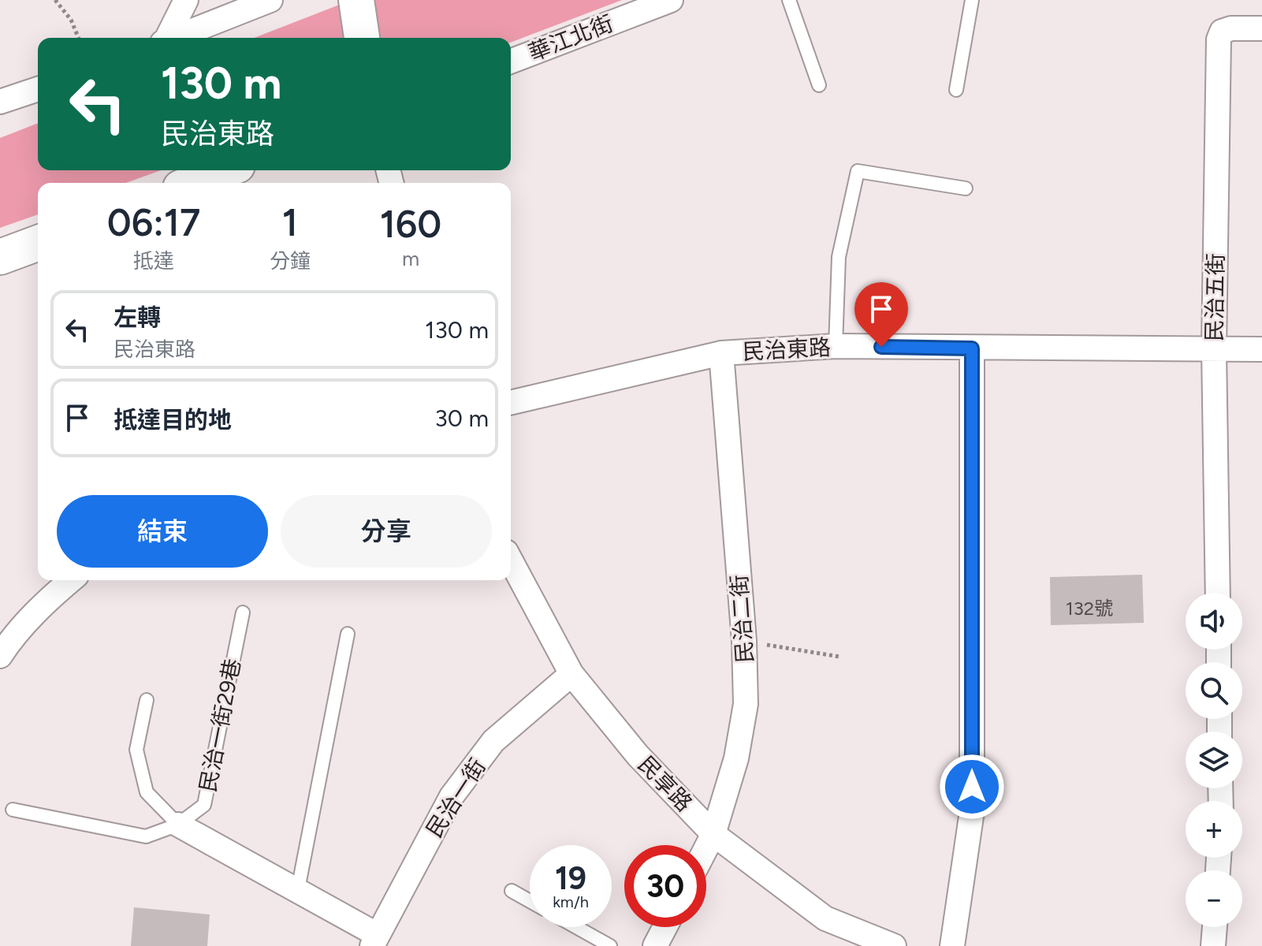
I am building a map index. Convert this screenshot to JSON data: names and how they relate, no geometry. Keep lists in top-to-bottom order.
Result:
{
  "streets": {
    "street": [
      "華江北街",
      "民治五街",
      "民治東路",
      "民治二街",
      "民享路",
      "民治一街"
    ],
    "lane": ["民治一街29巷"]
  },
  "crossings": [
    ["民治五街", "民治東路"],
    ["民治東路", "民治二街"],
    ["民治二街", "民享路"],
    ["民享路", "民治一街"]
  ],
  "house_numbers": ["132號"],
  "page": {
    "turn": ["130 m", "民治東路"],
    "eta": [
      "06:17",
      "抵達",
      "1",
      "分鐘",
      "160",
      "m"
    ],
    "list": [
      {
        "name": "左轉",
        "note": "民治東路",
        "value": "130 m"
      },
      {
        "name": "抵達目的地",
        "value": "30 m"
      }
    ],
    "buttons": ["結束", "分享"],
    "map_buttons": ["+", "−"],
    "speed": "19 km/h",
    "limit": "30"
  }
}
